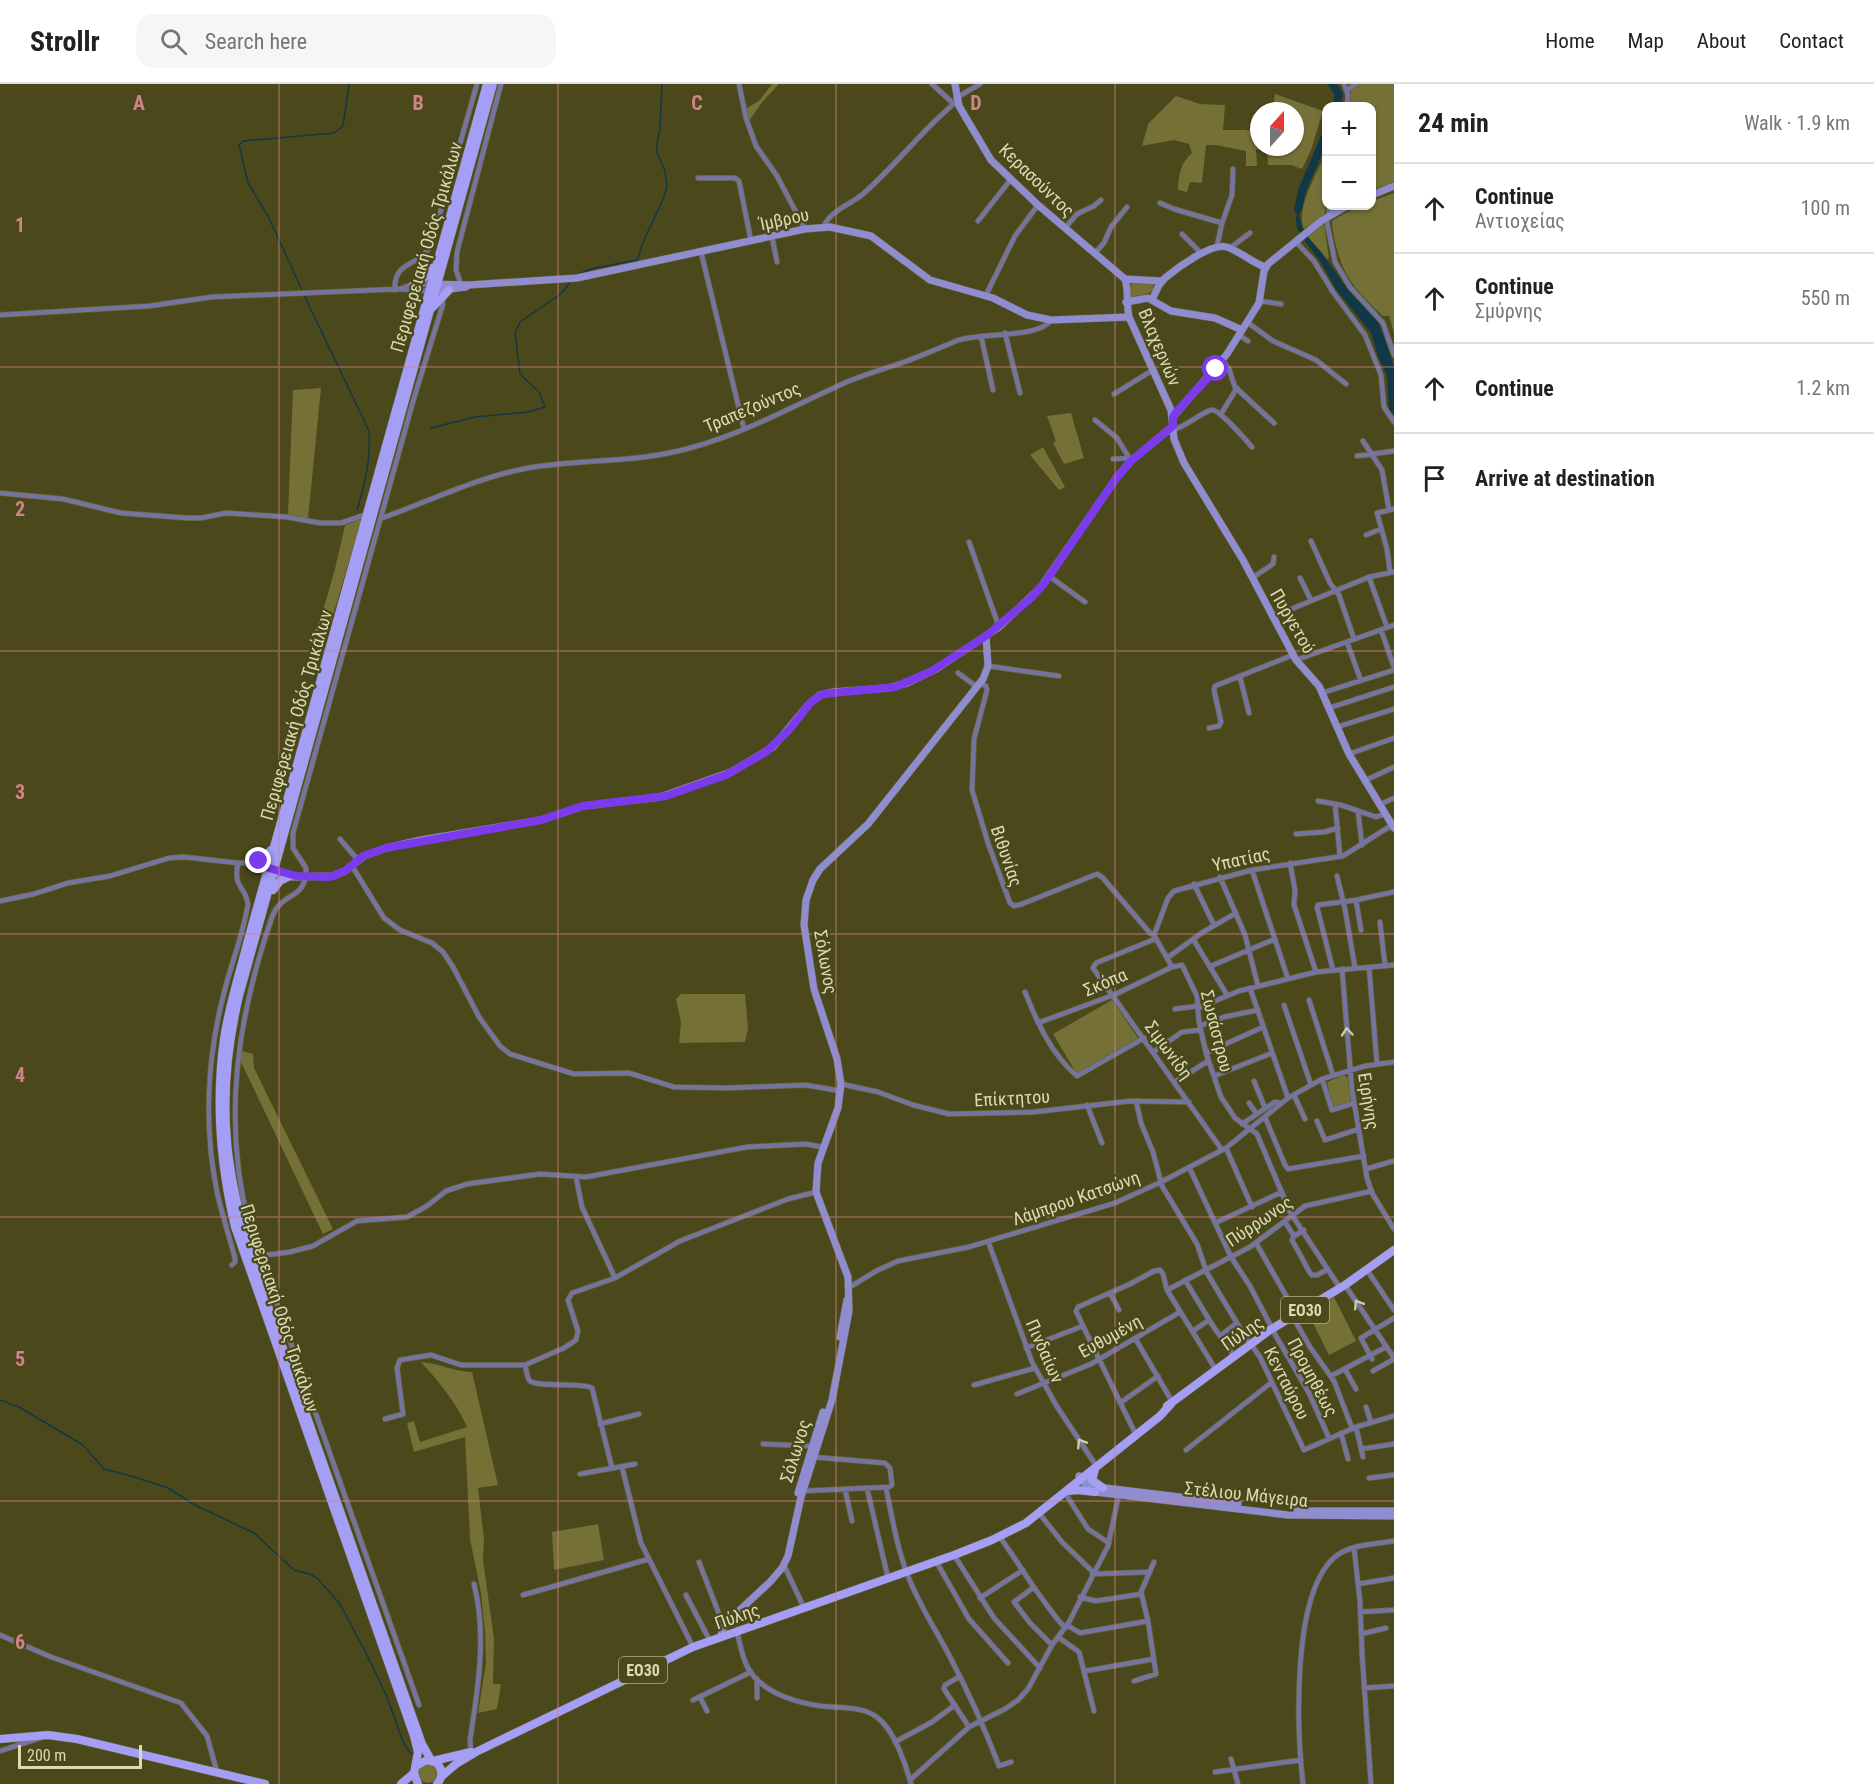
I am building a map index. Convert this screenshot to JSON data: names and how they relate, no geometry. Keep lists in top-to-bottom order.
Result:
{
  "streets": {
    "main road": ["Περιφερειακή Οδός Τρικάλων", "ΕΟ30", "Πύλης"],
    "street": [
      "Κερασούντος",
      "Ίμβρου",
      "Βλαχερνών",
      "Τραπεζούντος",
      "Πυργετού",
      "Βιθυνίας",
      "Υπατίας",
      "Σόλωνος",
      "Σκόπα",
      "Σωσάστρου",
      "Σιμωνίδη",
      "Επίκτητου",
      "Ειρήνης",
      "Λάμπρου Κατσώνη",
      "Πύρρωνος",
      "Ευθυμένη",
      "Πινδαίων",
      "Προμηθέως",
      "Κενταύρου",
      "Στέλιου Μάγειρα"
    ]
  },
  "crossings": [
    ["Κερασούντος", "Βλαχερνών"],
    ["Ίμβρου", "Τραπεζούντος"],
    ["Περιφερειακή Οδός Τρικάλων", "ΕΟ30"],
    ["Βλαχερνών", "Τραπεζούντος"],
    ["Βλαχερνών", "Πυργετού"],
    ["Πυργετού", "Υπατίας"],
    ["Βιθυνίας", "Υπατίας"],
    ["Βιθυνίας", "Σόλωνος"],
    ["Βιθυνίας", "Σιμωνίδη"],
    ["Υπατίας", "Σιμωνίδη"],
    ["Σόλωνος", "Επίκτητου"],
    ["Σόλωνος", "Λάμπρου Κατσώνη"],
    ["Σόλωνος", "Πύλης"],
    ["Σκόπα", "Σωσάστρου"],
    ["Σκόπα", "Σιμωνίδη"],
    ["Σιμωνίδη", "Επίκτητου"],
    ["Σιμωνίδη", "Λάμπρου Κατσώνη"],
    ["Επίκτητου", "Κενταύρου"],
    ["Ειρήνης", "Λάμπρου Κατσώνη"],
    ["Ειρήνης", "Πύρρωνος"],
    ["Λάμπρου Κατσώνη", "Πινδαίων"],
    ["Λάμπρου Κατσώνη", "Προμηθέως"],
    ["Λάμπρου Κατσώνη", "Κενταύρου"],
    ["Πύρρωνος", "Προμηθέως"],
    ["Πύρρωνος", "Κενταύρου"],
    ["ΕΟ30", "Πύλης"],
    ["Πύλης", "Πινδαίων"],
    ["Πύλης", "Προμηθέως"],
    ["Πύλης", "Κενταύρου"],
    ["Ευθυμένη", "Πινδαίων"],
    ["Προμηθέως", "Κενταύρου"]
  ],
  "one_way": ["Πινδαίων"],
  "scale_bar": "200 m",
  "north": "top",
  "page": {
    "header": "Strollr",
    "search": "Search here",
    "nav": [
      "Home",
      "Map",
      "About",
      "Contact"
    ],
    "heading": ["24 min", "Walk · 1.9 km"],
    "map_buttons": ["+", "−"],
    "list": [
      ["Continue", "Αντιοχείας", "100 m"],
      ["Continue", "Σμύρνης", "550 m"],
      ["Continue", "1.2 km"],
      "Arrive at destination"
    ],
    "scale": "200 m"
  },
  "grid": {
    "columns": [
      "A",
      "B",
      "C",
      "D"
    ],
    "rows": [
      "1",
      "2",
      "3",
      "4",
      "5",
      "6"
    ]
  }
}
